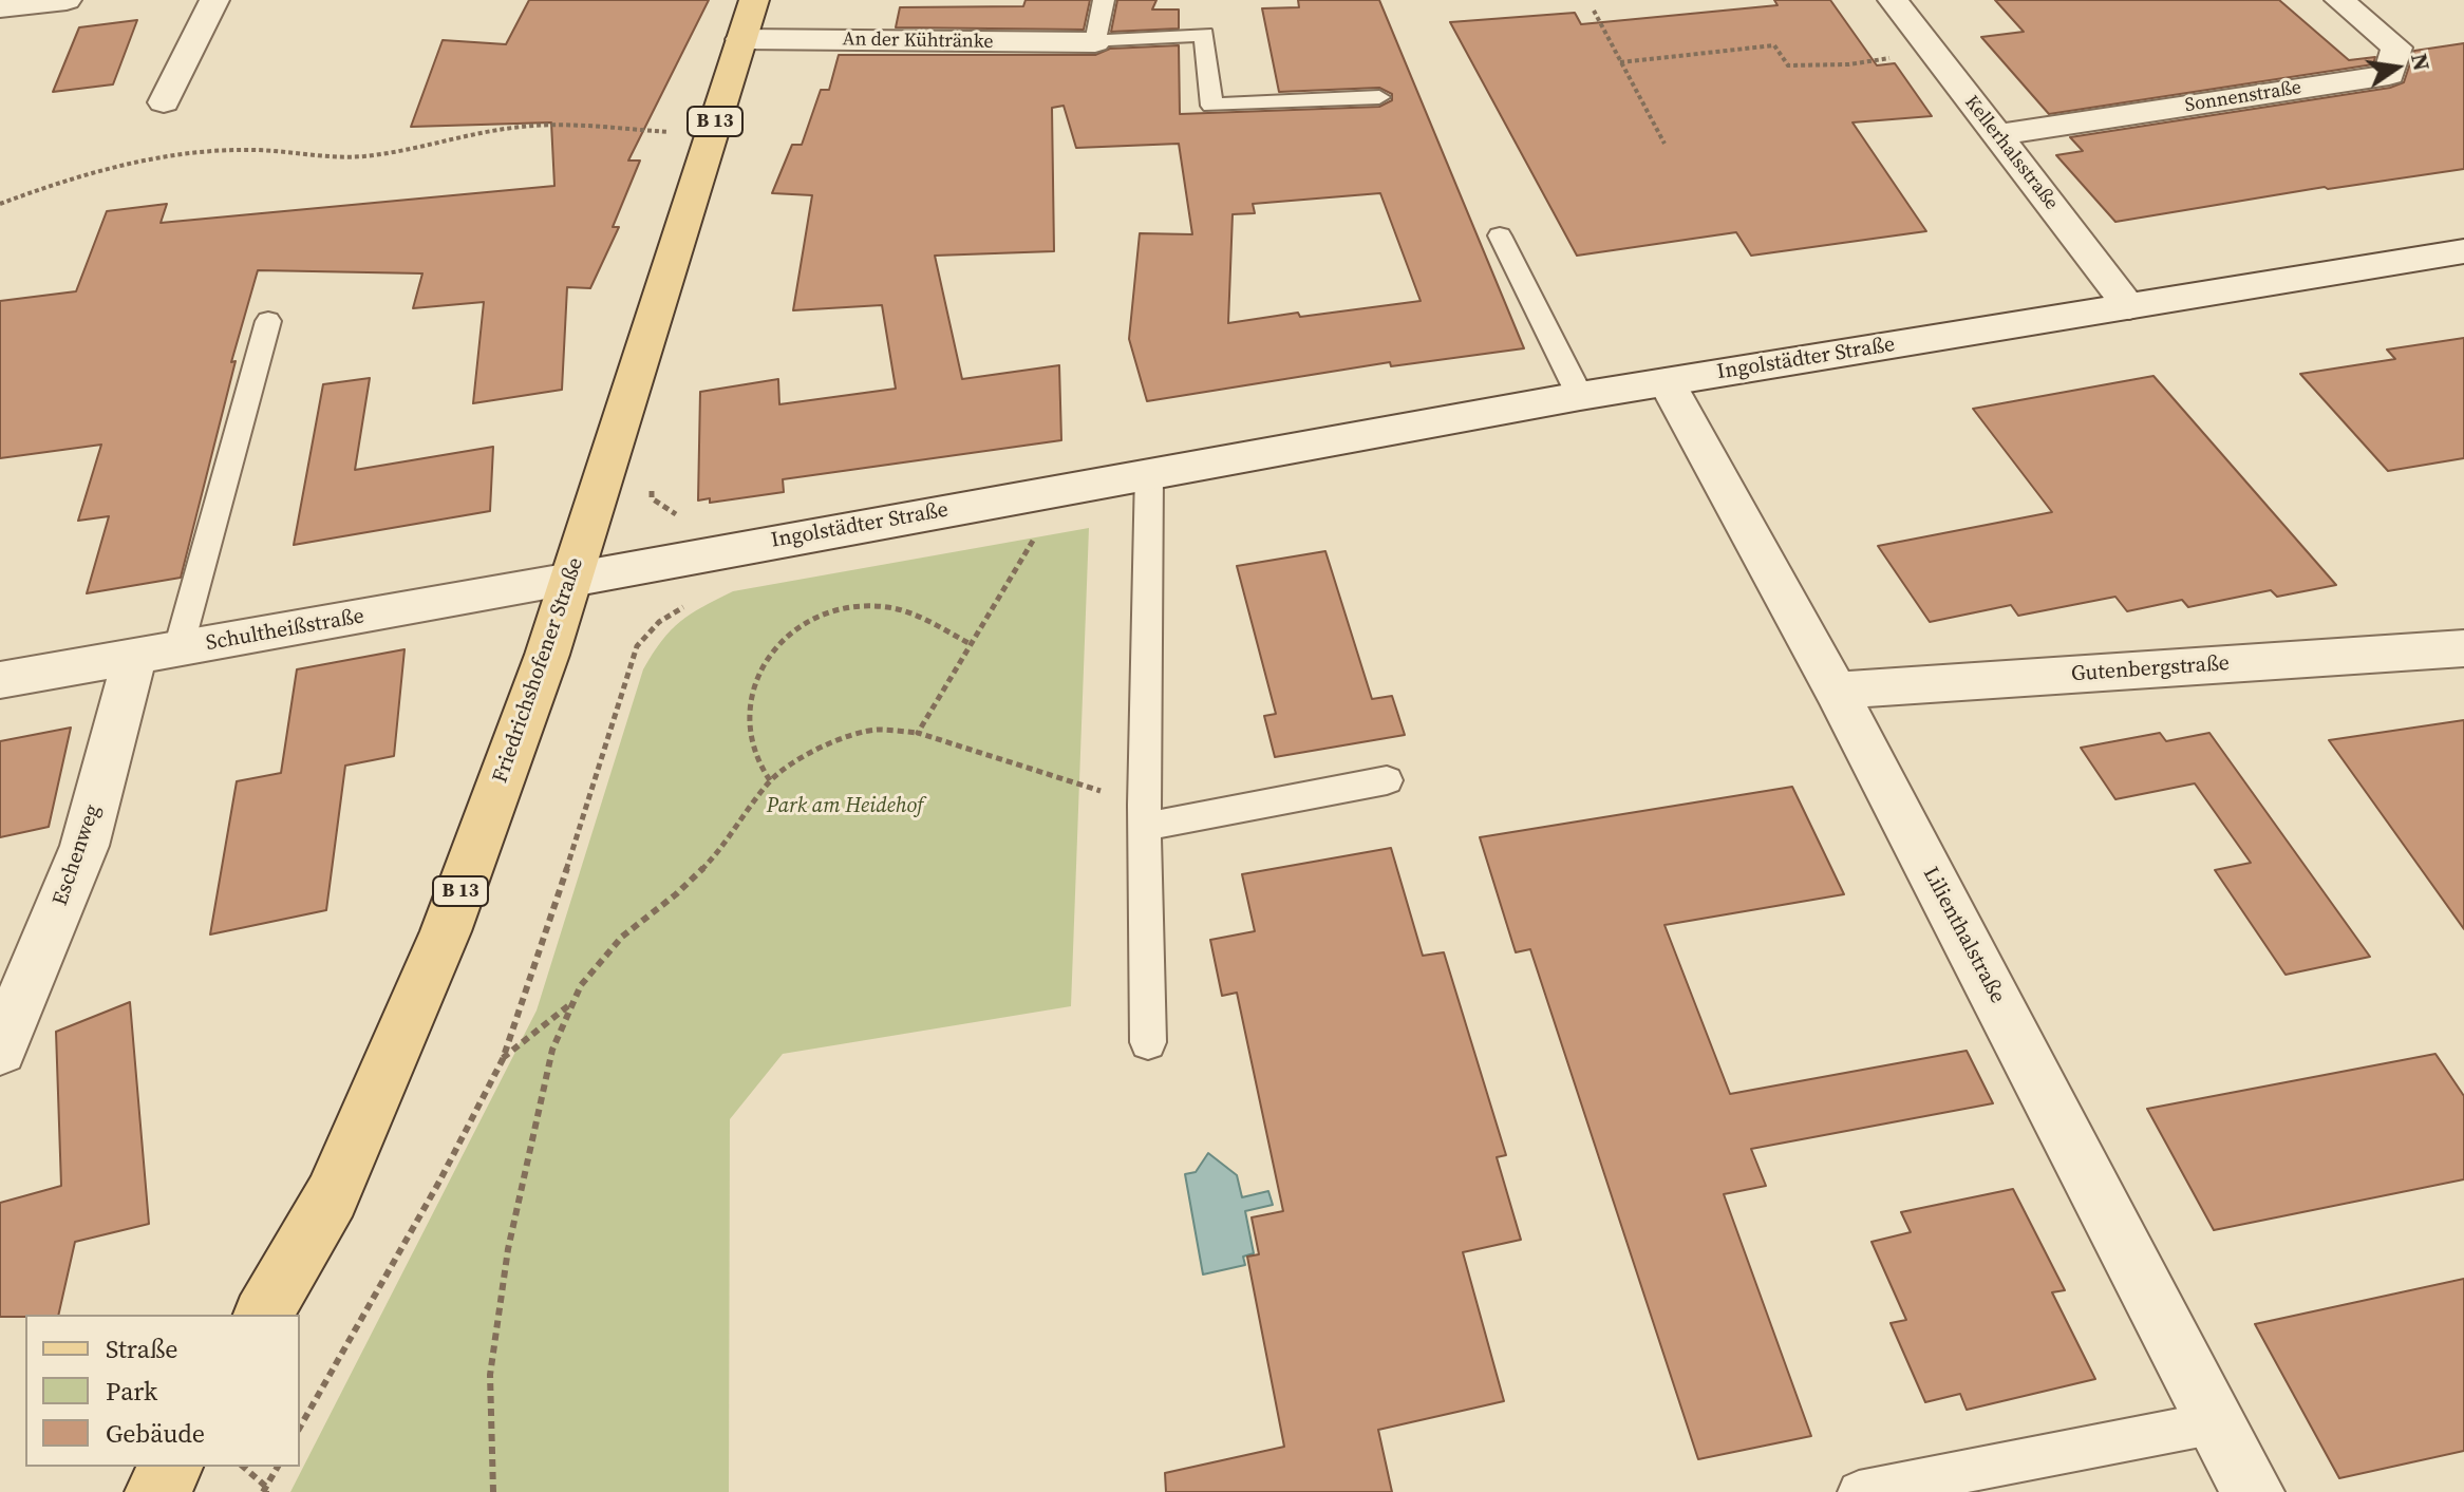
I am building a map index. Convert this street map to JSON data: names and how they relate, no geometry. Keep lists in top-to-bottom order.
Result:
{
  "streets": {
    "main road": ["B 13", "Friedrichshofener Straße"],
    "street": [
      "An der Kühtränke",
      "Sonnenstraße",
      "Kellerhalsstraße",
      "Ingolstädter Straße",
      "Schultheißstraße",
      "Gutenbergstraße",
      "Eschenweg",
      "Lilienthalstraße"
    ]
  },
  "crossings": [
    ["An der Kühtränke", "Friedrichshofener Straße"],
    ["Sonnenstraße", "Kellerhalsstraße"],
    ["Kellerhalsstraße", "Ingolstädter Straße"],
    ["Ingolstädter Straße", "Schultheißstraße"],
    ["Ingolstädter Straße", "Friedrichshofener Straße"],
    ["Ingolstädter Straße", "Lilienthalstraße"],
    ["Schultheißstraße", "Friedrichshofener Straße"],
    ["Schultheißstraße", "Eschenweg"],
    ["Gutenbergstraße", "Lilienthalstraße"]
  ],
  "parks": ["Park am Heidehof"],
  "legend": ["Straße", "Park", "Gebäude"],
  "north": "right"
}
